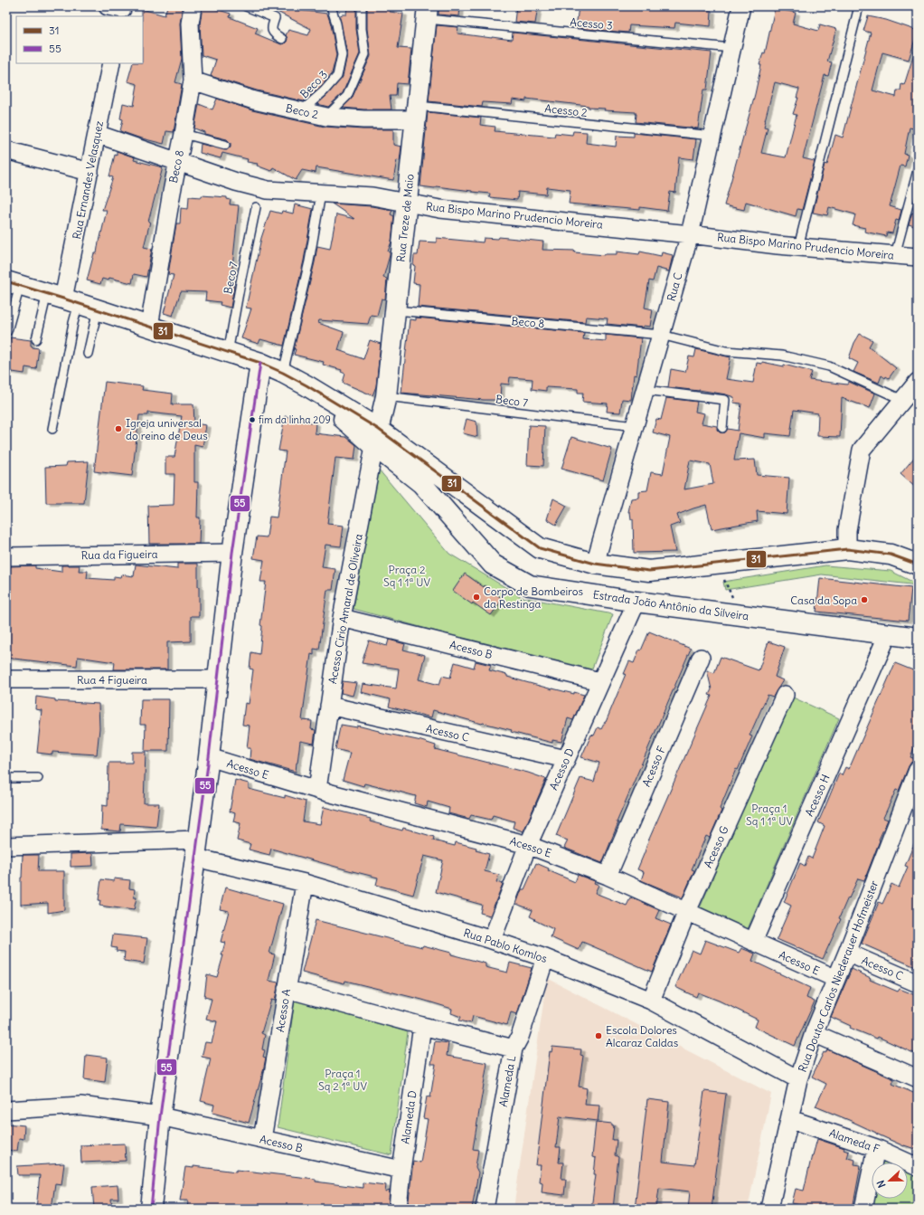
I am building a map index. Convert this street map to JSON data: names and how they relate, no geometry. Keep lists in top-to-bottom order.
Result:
{
  "streets": {
    "main road": ["Rua Treze de Maio", "Estrada João Antônio da Silveira"],
    "street": [
      "Beco 2",
      "Beco 8",
      "Rua Ernandes Velasquez",
      "Rua Bispo Marino Prudencio Moreira",
      "Rua C",
      "Rua da Figueira",
      "Acesso Cirio Amaral de Oliveira",
      "Acesso B",
      "Rua 4 Figueira",
      "Acesso C",
      "Acesso F",
      "Acesso E",
      "Acesso D",
      "Acesso H",
      "Acesso G",
      "Rua Pablo Komlos",
      "Rua Doutor Carlos Niederauer Hofmeister",
      "Acesso A",
      "Alameda L",
      "Alameda D",
      "Alameda F"
    ],
    "lane": [
      "Acesso 3",
      "Beco 3",
      "Acesso 2",
      "Beco 7"
    ]
  },
  "crossings": [
    ["Acesso 3", "Rua Treze de Maio"],
    ["Acesso 3", "Rua C"],
    ["Beco 3", "Beco 2"],
    ["Acesso 2", "Beco 2"],
    ["Acesso 2", "Rua Treze de Maio"],
    ["Acesso 2", "Rua C"],
    ["Beco 2", "Beco 8"],
    ["Beco 2", "Rua Treze de Maio"],
    ["Beco 8", "Rua Bispo Marino Prudencio Moreira"],
    ["Beco 8", "Rua Treze de Maio"],
    ["Beco 8", "Rua C"],
    ["Beco 8", "Estrada João Antônio da Silveira"],
    ["Rua Ernandes Velasquez", "Rua Bispo Marino Prudencio Moreira"],
    ["Rua Ernandes Velasquez", "Estrada João Antônio da Silveira"],
    ["Rua Bispo Marino Prudencio Moreira", "Rua Treze de Maio"],
    ["Rua Bispo Marino Prudencio Moreira", "Rua C"],
    ["Rua Treze de Maio", "Beco 7"],
    ["Rua Treze de Maio", "Estrada João Antônio da Silveira"],
    ["Rua Treze de Maio", "Acesso Cirio Amaral de Oliveira"],
    ["Beco 7", "Rua C"],
    ["Beco 7", "Estrada João Antônio da Silveira"],
    ["Rua C", "Estrada João Antônio da Silveira"],
    ["Estrada João Antônio da Silveira", "Acesso Cirio Amaral de Oliveira"],
    ["Estrada João Antônio da Silveira", "Acesso D"],
    ["Estrada João Antônio da Silveira", "Acesso H"],
    ["Acesso Cirio Amaral de Oliveira", "Acesso B"],
    ["Acesso Cirio Amaral de Oliveira", "Acesso C"],
    ["Acesso Cirio Amaral de Oliveira", "Acesso E"],
    ["Acesso B", "Acesso D"],
    ["Acesso B", "Acesso A"],
    ["Acesso B", "Alameda D"],
    ["Acesso C", "Acesso D"],
    ["Acesso C", "Rua Doutor Carlos Niederauer Hofmeister"],
    ["Acesso F", "Acesso E"],
    ["Acesso E", "Acesso D"],
    ["Acesso E", "Acesso H"],
    ["Acesso E", "Acesso G"],
    ["Acesso E", "Rua Doutor Carlos Niederauer Hofmeister"],
    ["Acesso D", "Rua Pablo Komlos"],
    ["Acesso G", "Rua Pablo Komlos"],
    ["Rua Pablo Komlos", "Rua Doutor Carlos Niederauer Hofmeister"],
    ["Rua Pablo Komlos", "Acesso A"],
    ["Rua Pablo Komlos", "Alameda L"],
    ["Rua Doutor Carlos Niederauer Hofmeister", "Alameda F"]
  ],
  "parks": ["Praça 2 Sq 1 1ª UV", "Praça 1 Sq 1 1ª UV", "Praça 1 Sq 2 1ª UV"],
  "places": [
    "fim da linha 209",
    "Igreja universal do reino de Deus",
    "Corpo de Bombeiros da Restinga",
    "Casa da Sopa",
    "Escola Dolores Alcaraz Caldas"
  ],
  "lines": ["transit line 31", "transit line 55"],
  "legend": ["31", "55"],
  "north": "left"
}
